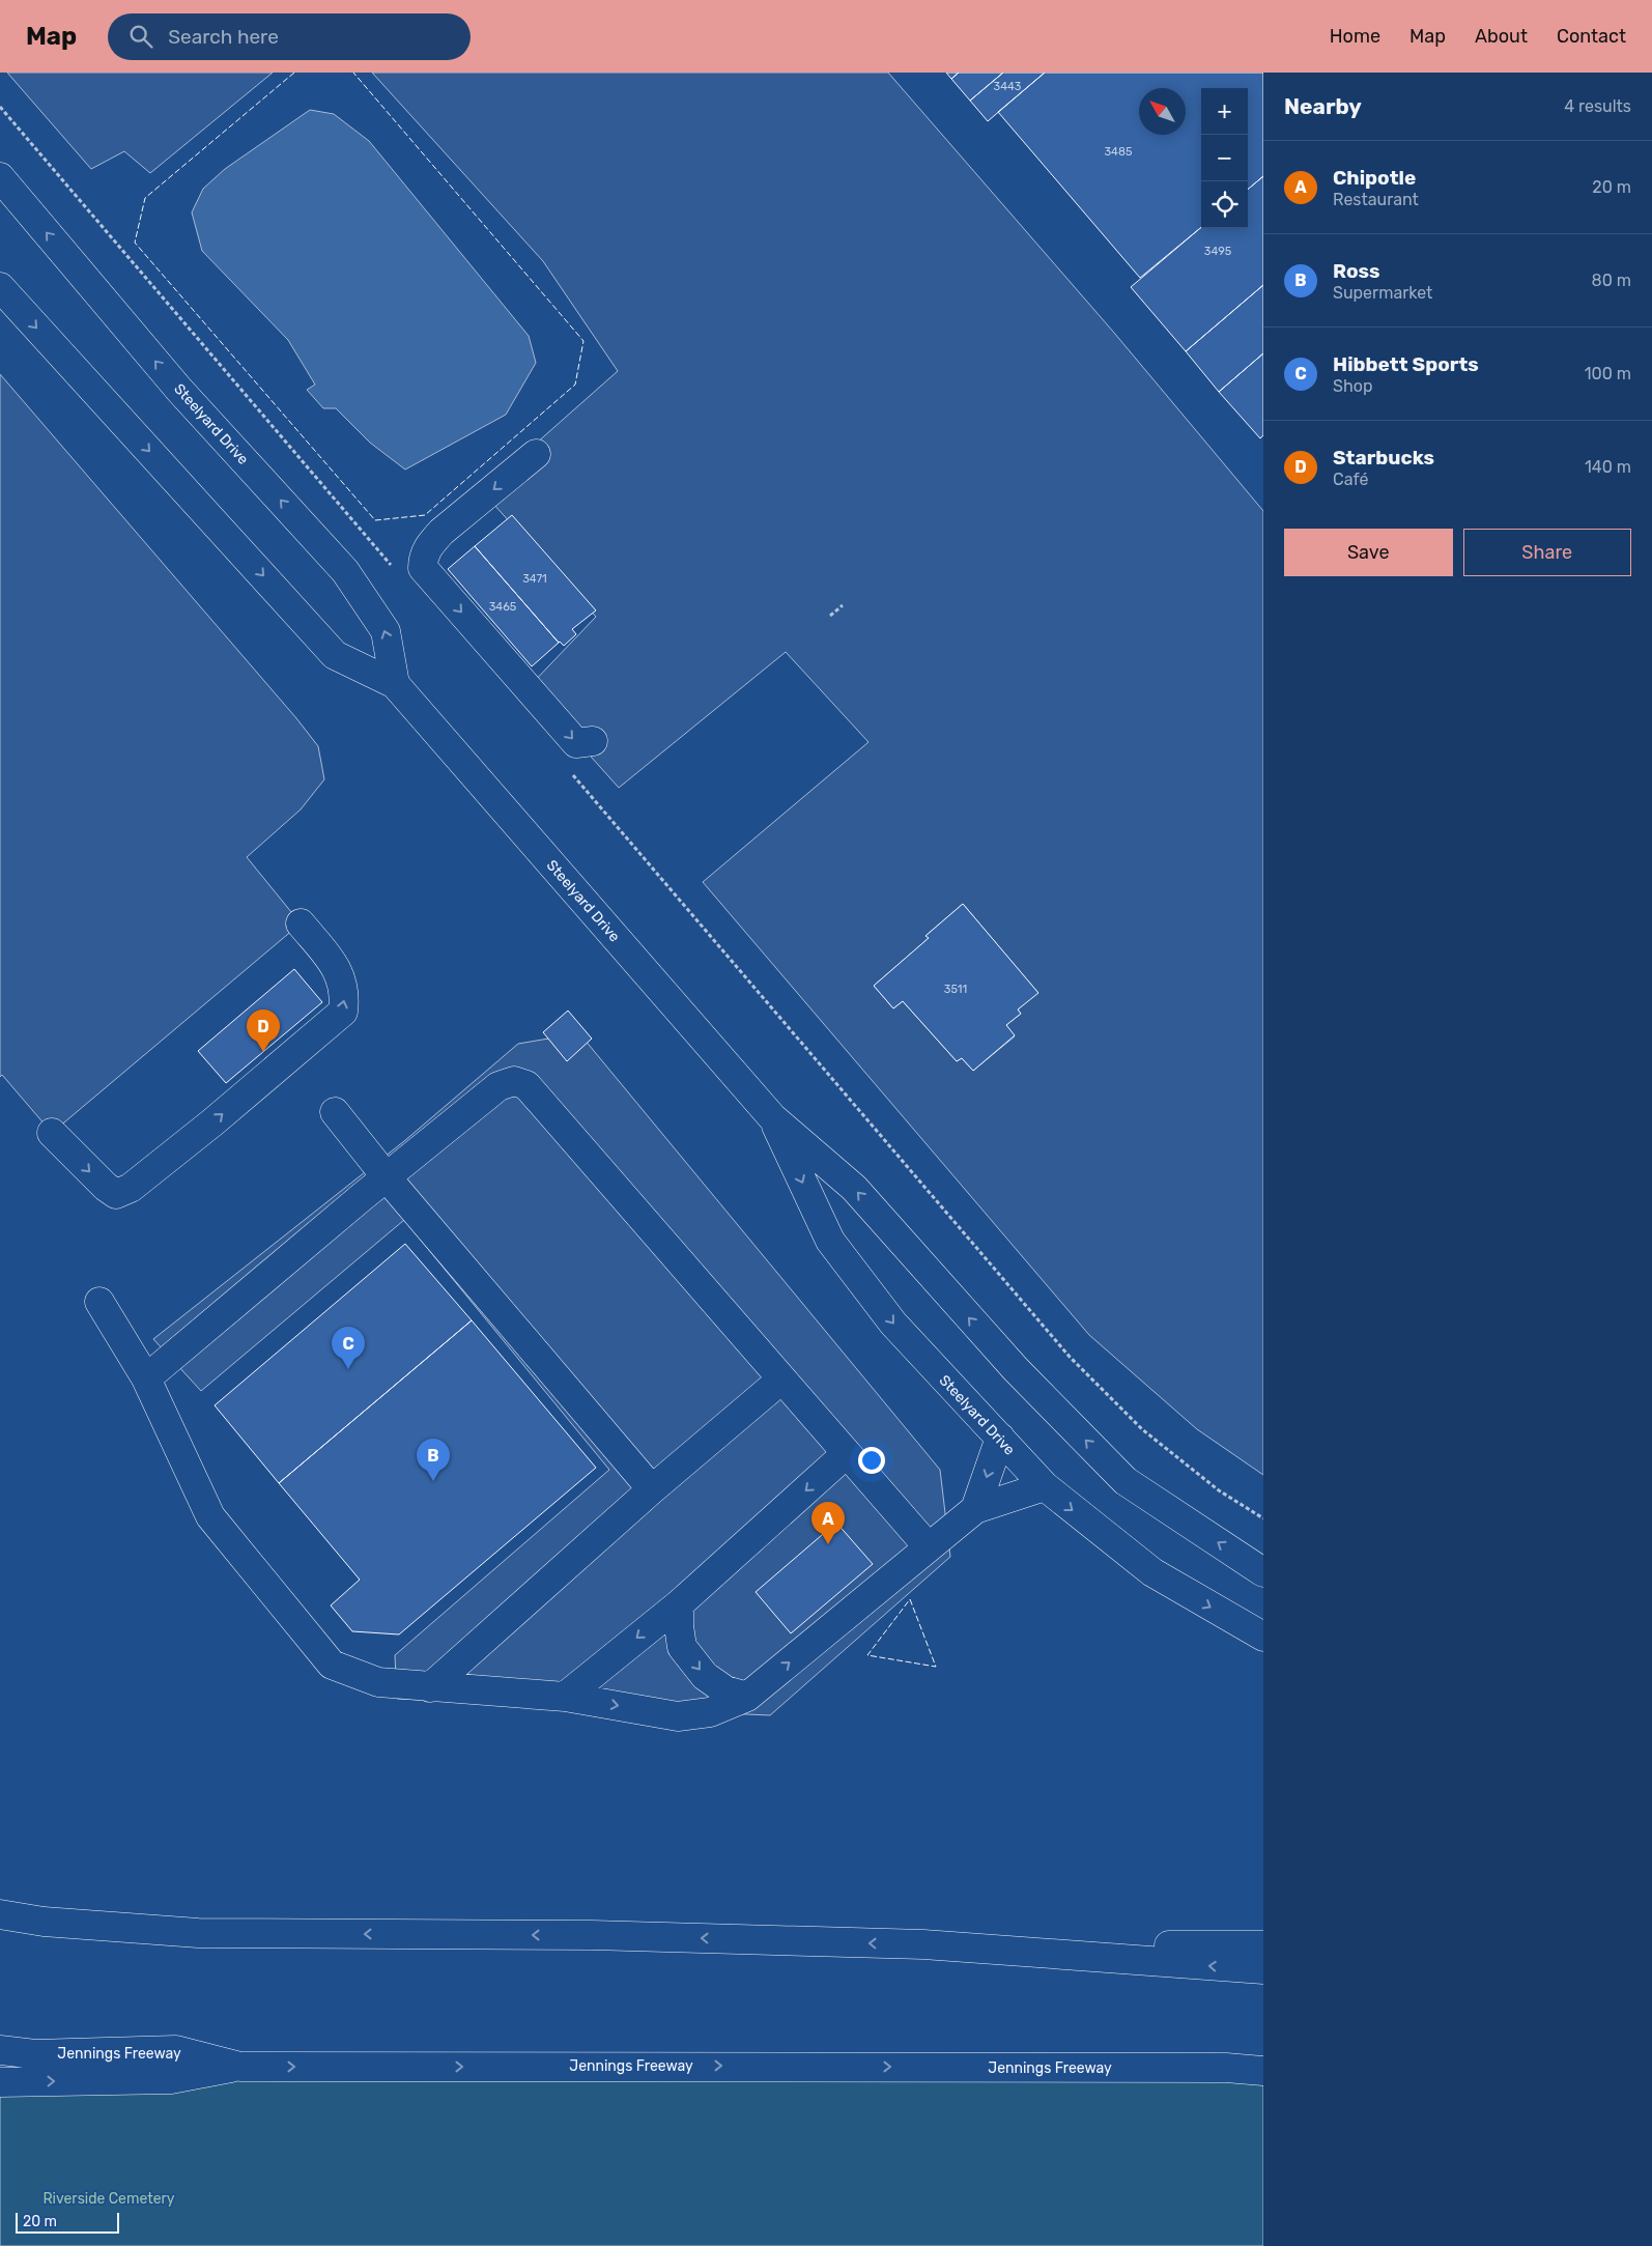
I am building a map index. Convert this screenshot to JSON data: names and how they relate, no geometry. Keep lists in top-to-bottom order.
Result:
{
  "streets": {
    "main road": ["Steelyard Drive", "Jennings Freeway"]
  },
  "parks": ["Riverside Cemetery"],
  "house_numbers": [
    "3443",
    "3485",
    "3495",
    "3471",
    "3465",
    "3511"
  ],
  "scale_bar": "20 m",
  "north": "top left",
  "page": {
    "header": "Map",
    "search": "Search here",
    "nav": [
      "Home",
      "Map",
      "About",
      "Contact"
    ],
    "heading": ["Nearby", "4 results"],
    "map_buttons": ["+", "−"],
    "list": [
      {
        "mark": "A",
        "name": "Chipotle",
        "note": "Restaurant",
        "value": "20 m"
      },
      {
        "mark": "B",
        "name": "Ross",
        "note": "Supermarket",
        "value": "80 m"
      },
      {
        "mark": "C",
        "name": "Hibbett Sports",
        "note": "Shop",
        "value": "100 m"
      },
      {
        "mark": "D",
        "name": "Starbucks",
        "note": "Café",
        "value": "140 m"
      }
    ],
    "buttons": ["Save", "Share"],
    "pins": [
      "D",
      "C",
      "B",
      "A"
    ],
    "scale": "20 m"
  }
}
